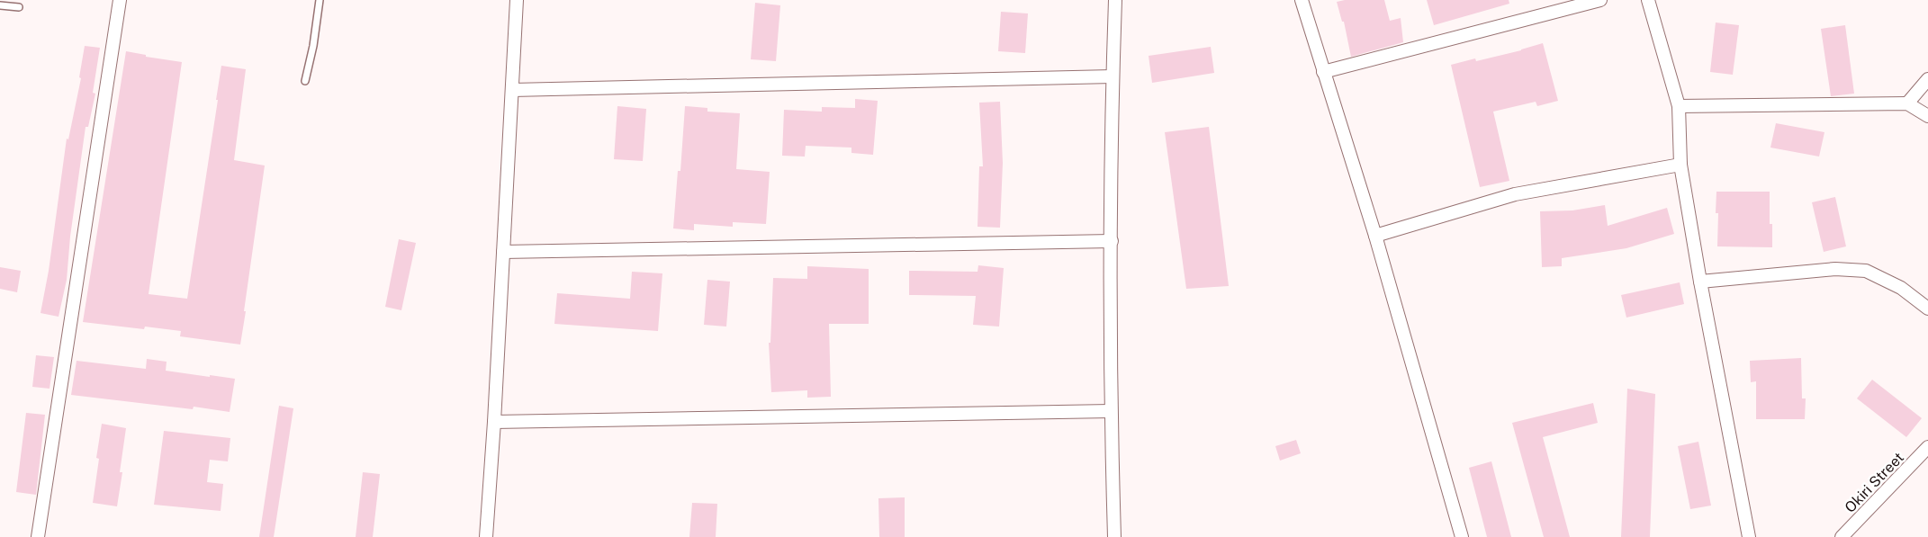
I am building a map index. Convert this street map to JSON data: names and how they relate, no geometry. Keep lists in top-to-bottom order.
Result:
{
  "streets": {
    "street": ["Okiri Street"]
  }
}
